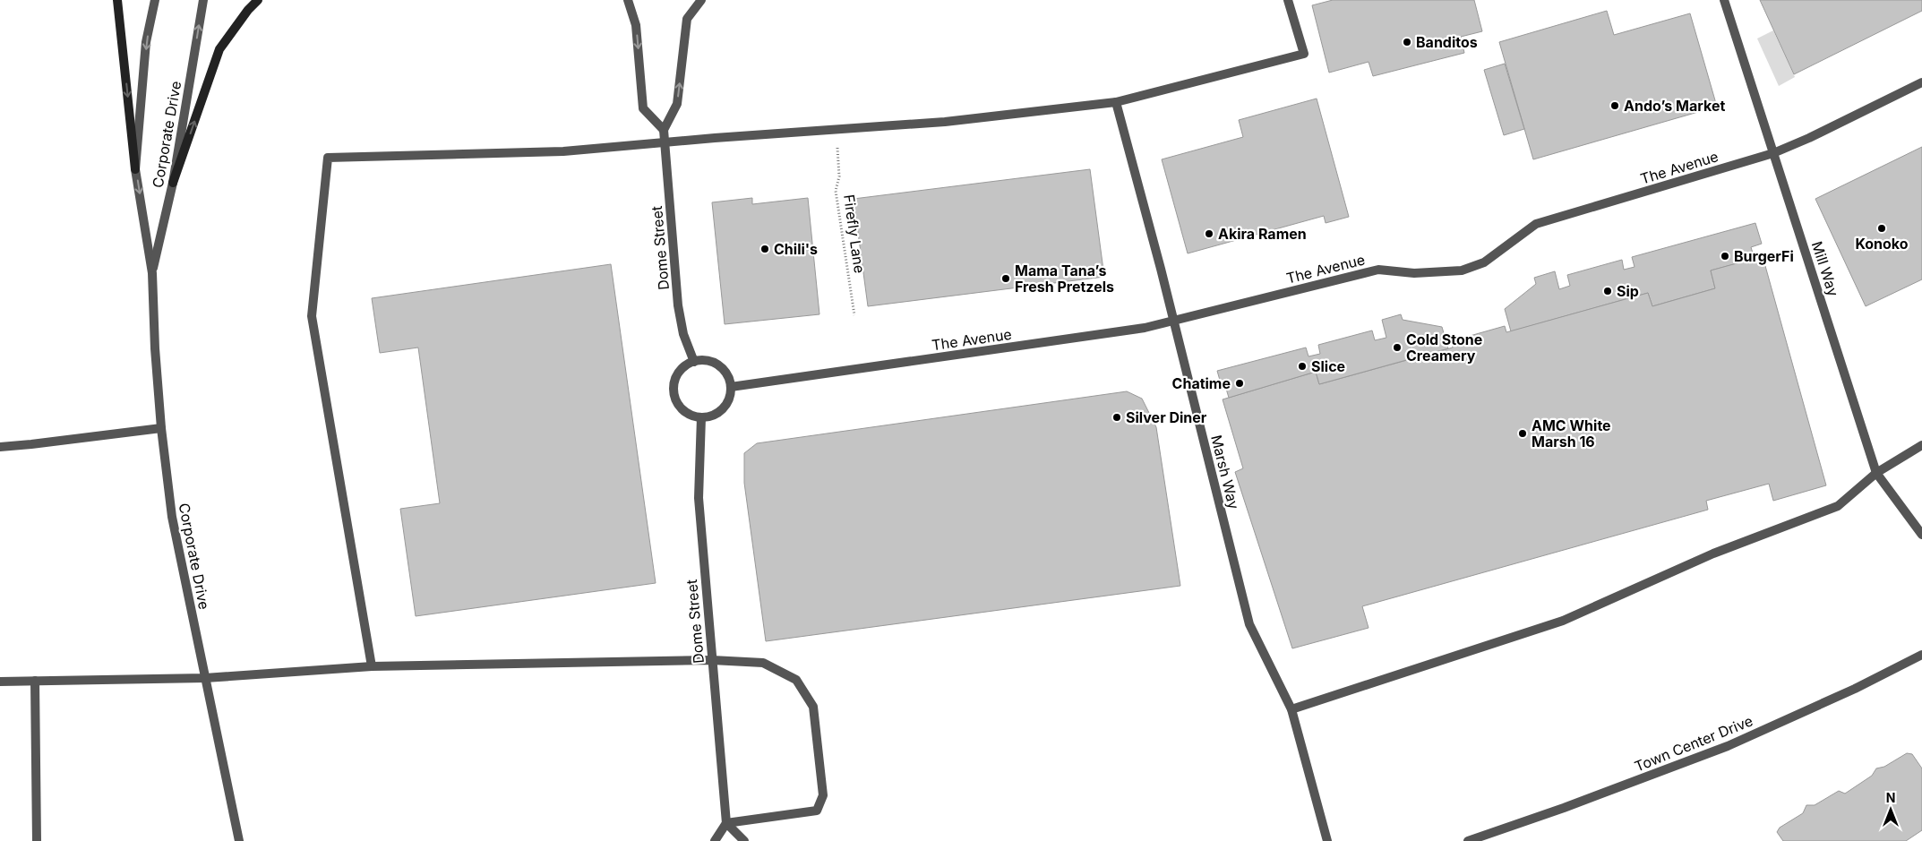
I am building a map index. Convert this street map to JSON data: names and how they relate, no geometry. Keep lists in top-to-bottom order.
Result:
{
  "streets": {
    "street": [
      "Corporate Drive",
      "The Avenue",
      "Dome Street",
      "Mill Way",
      "Marsh Way",
      "Town Center Drive"
    ],
    "path": ["Firefly Lane"]
  },
  "crossings": [
    ["The Avenue", "Dome Street"],
    ["The Avenue", "Mill Way"],
    ["The Avenue", "Marsh Way"]
  ],
  "places": [
    "Banditos",
    "Ando’s Market",
    "Konoko",
    "Akira Ramen",
    "Chili's",
    "BurgerFi",
    "Mama Tana’s Fresh Pretzels",
    "Sip",
    "Cold Stone Creamery",
    "Slice",
    "Chatime",
    "Silver Diner",
    "AMC White Marsh 16"
  ],
  "north": "top"
}
